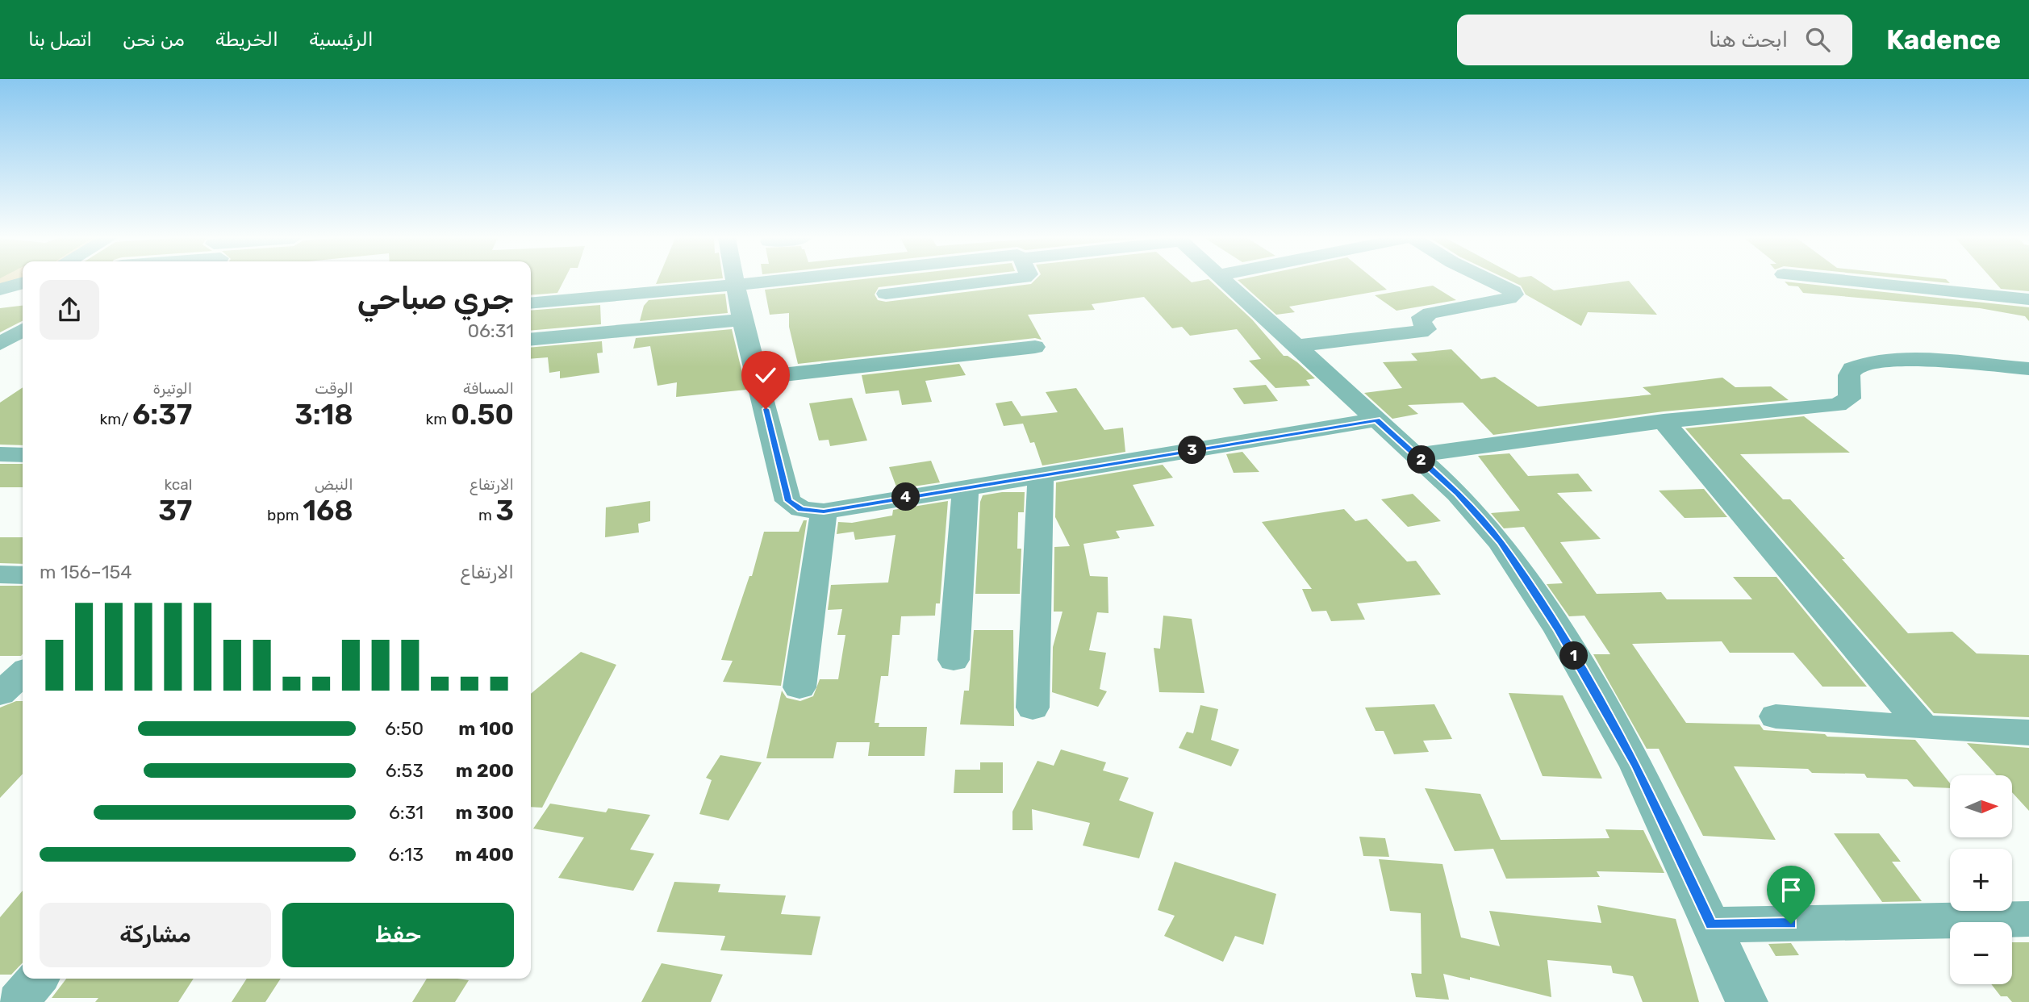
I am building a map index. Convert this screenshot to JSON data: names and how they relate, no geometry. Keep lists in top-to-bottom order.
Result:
{
  "north": "right",
  "page": {
    "header": "Kadence",
    "search": "ابحث هنا",
    "nav": [
      "الرئيسية",
      "الخريطة",
      "من نحن",
      "اتصل بنا"
    ],
    "heading": ["جري صباحي", "06:31"],
    "stats": [
      ["المسافة", "0.50 km"],
      ["الوقت", "3:18"],
      ["الوتيرة", "6:37 /km"],
      ["الارتفاع", "3 m"],
      ["النبض", "168 bpm"],
      ["kcal", "37"]
    ],
    "pins": [
      "3",
      "2",
      "4",
      "1"
    ],
    "chart": ["الارتفاع", "154–156 m"],
    "list": [
      {
        "name": "100 m",
        "note": "6:50"
      },
      {
        "name": "200 m",
        "note": "6:53"
      },
      {
        "name": "300 m",
        "note": "6:31"
      },
      {
        "name": "400 m",
        "note": "6:13"
      }
    ],
    "map_buttons": ["+", "−"],
    "buttons": ["حفظ", "مشاركة"]
  }
}
